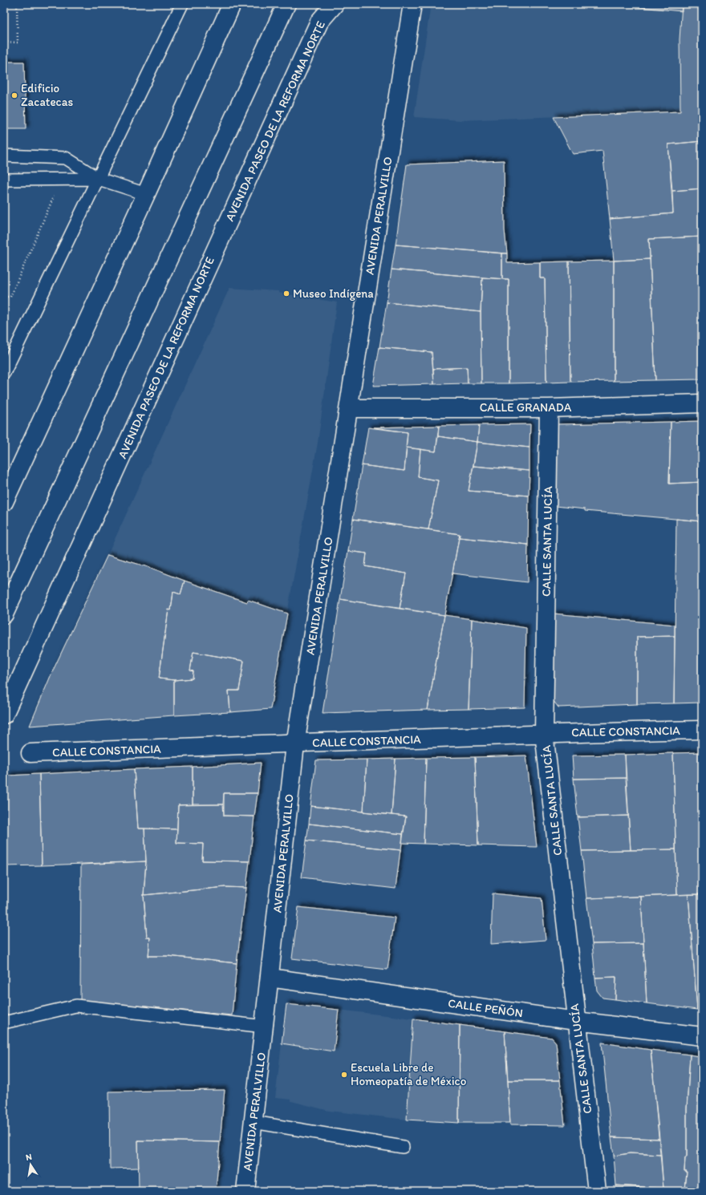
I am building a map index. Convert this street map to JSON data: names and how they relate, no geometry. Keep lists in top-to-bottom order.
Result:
{
  "streets": {
    "street": [
      "AVENIDA PASEO DE LA REFORMA NORTE",
      "AVENIDA PERALVILLO",
      "CALLE GRANADA",
      "CALLE SANTA LUCÍA",
      "CALLE CONSTANCIA",
      "CALLE PEÑÓN"
    ]
  },
  "crossings": [
    ["AVENIDA PERALVILLO", "CALLE GRANADA"],
    ["AVENIDA PERALVILLO", "CALLE CONSTANCIA"],
    ["AVENIDA PERALVILLO", "CALLE PEÑÓN"],
    ["CALLE GRANADA", "CALLE SANTA LUCÍA"],
    ["CALLE SANTA LUCÍA", "CALLE CONSTANCIA"],
    ["CALLE SANTA LUCÍA", "CALLE PEÑÓN"]
  ],
  "places": ["Edificio Zacatecas", "Museo Indígena", "Escuela Libre de Homeopatía de México"],
  "north": "top"
}
